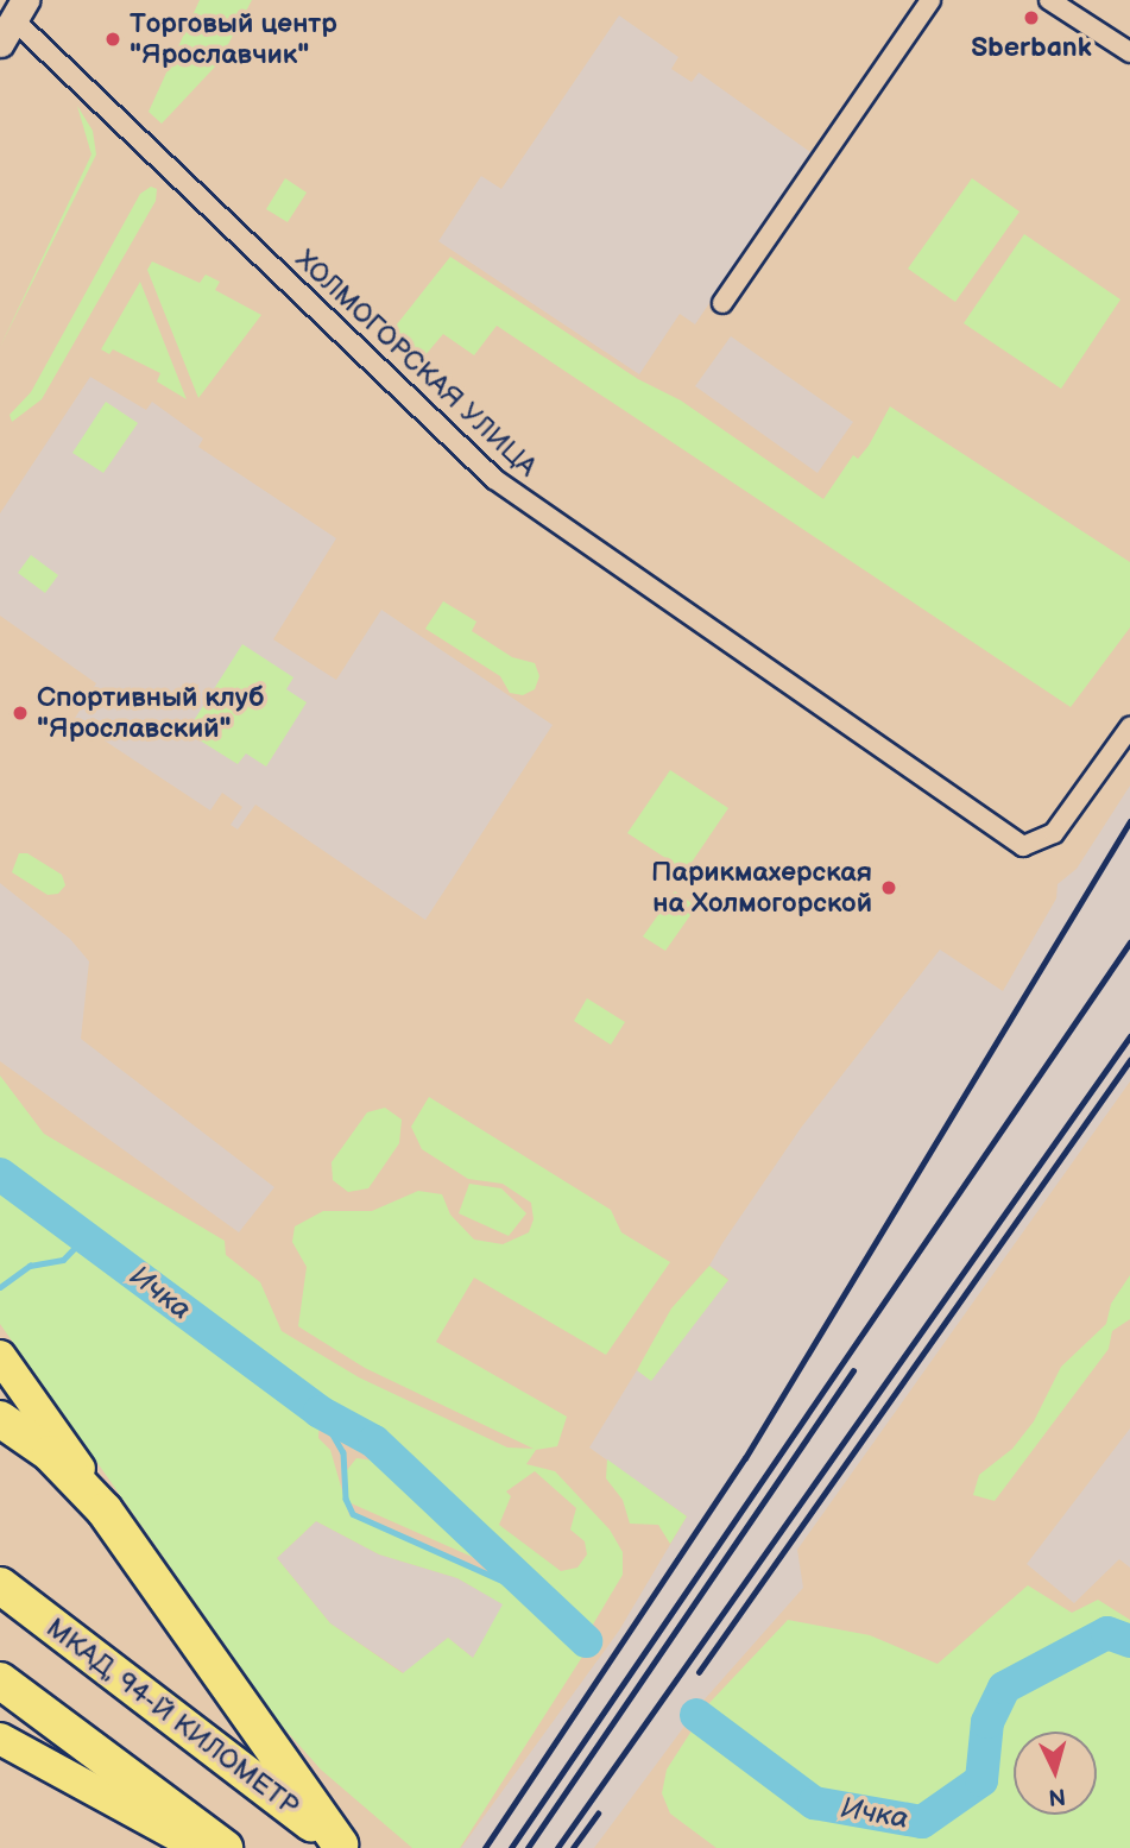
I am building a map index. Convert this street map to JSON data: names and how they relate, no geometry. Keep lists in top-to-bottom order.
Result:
{
  "streets": {
    "highway": ["МКАД, 94-Й КИЛОМЕТР"],
    "street": ["ХОЛМОГОРСКАЯ УЛИЦА"]
  },
  "water": ["Ичка"],
  "places": [
    "Sberbank",
    "Торговый центр \"Ярославчик\"",
    "Спортивный клуб \"Ярославский\"",
    "Парикмахерская на Холмогорской"
  ],
  "north": "bottom"
}
